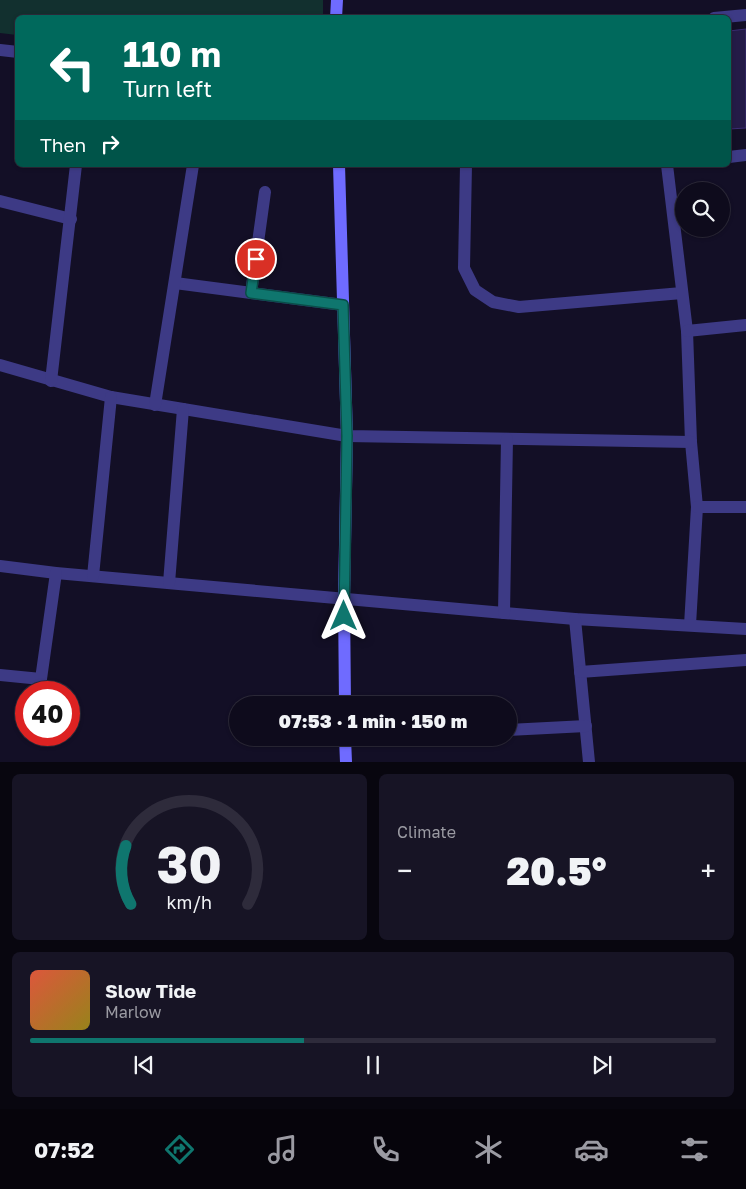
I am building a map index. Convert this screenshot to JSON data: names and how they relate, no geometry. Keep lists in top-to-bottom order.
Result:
{
  "page": {
    "turn": ["110 m", "Turn left"],
    "then": "Then",
    "limit": "40",
    "trip": "07:53 · 1 min · 150 m",
    "tile": "Climate",
    "heat": ["−", "20.5°", "+"],
    "song": ["Slow Tide", "Marlow"],
    "tabs": "07:52",
    "gauge": ["30", "km/h"]
  }
}
